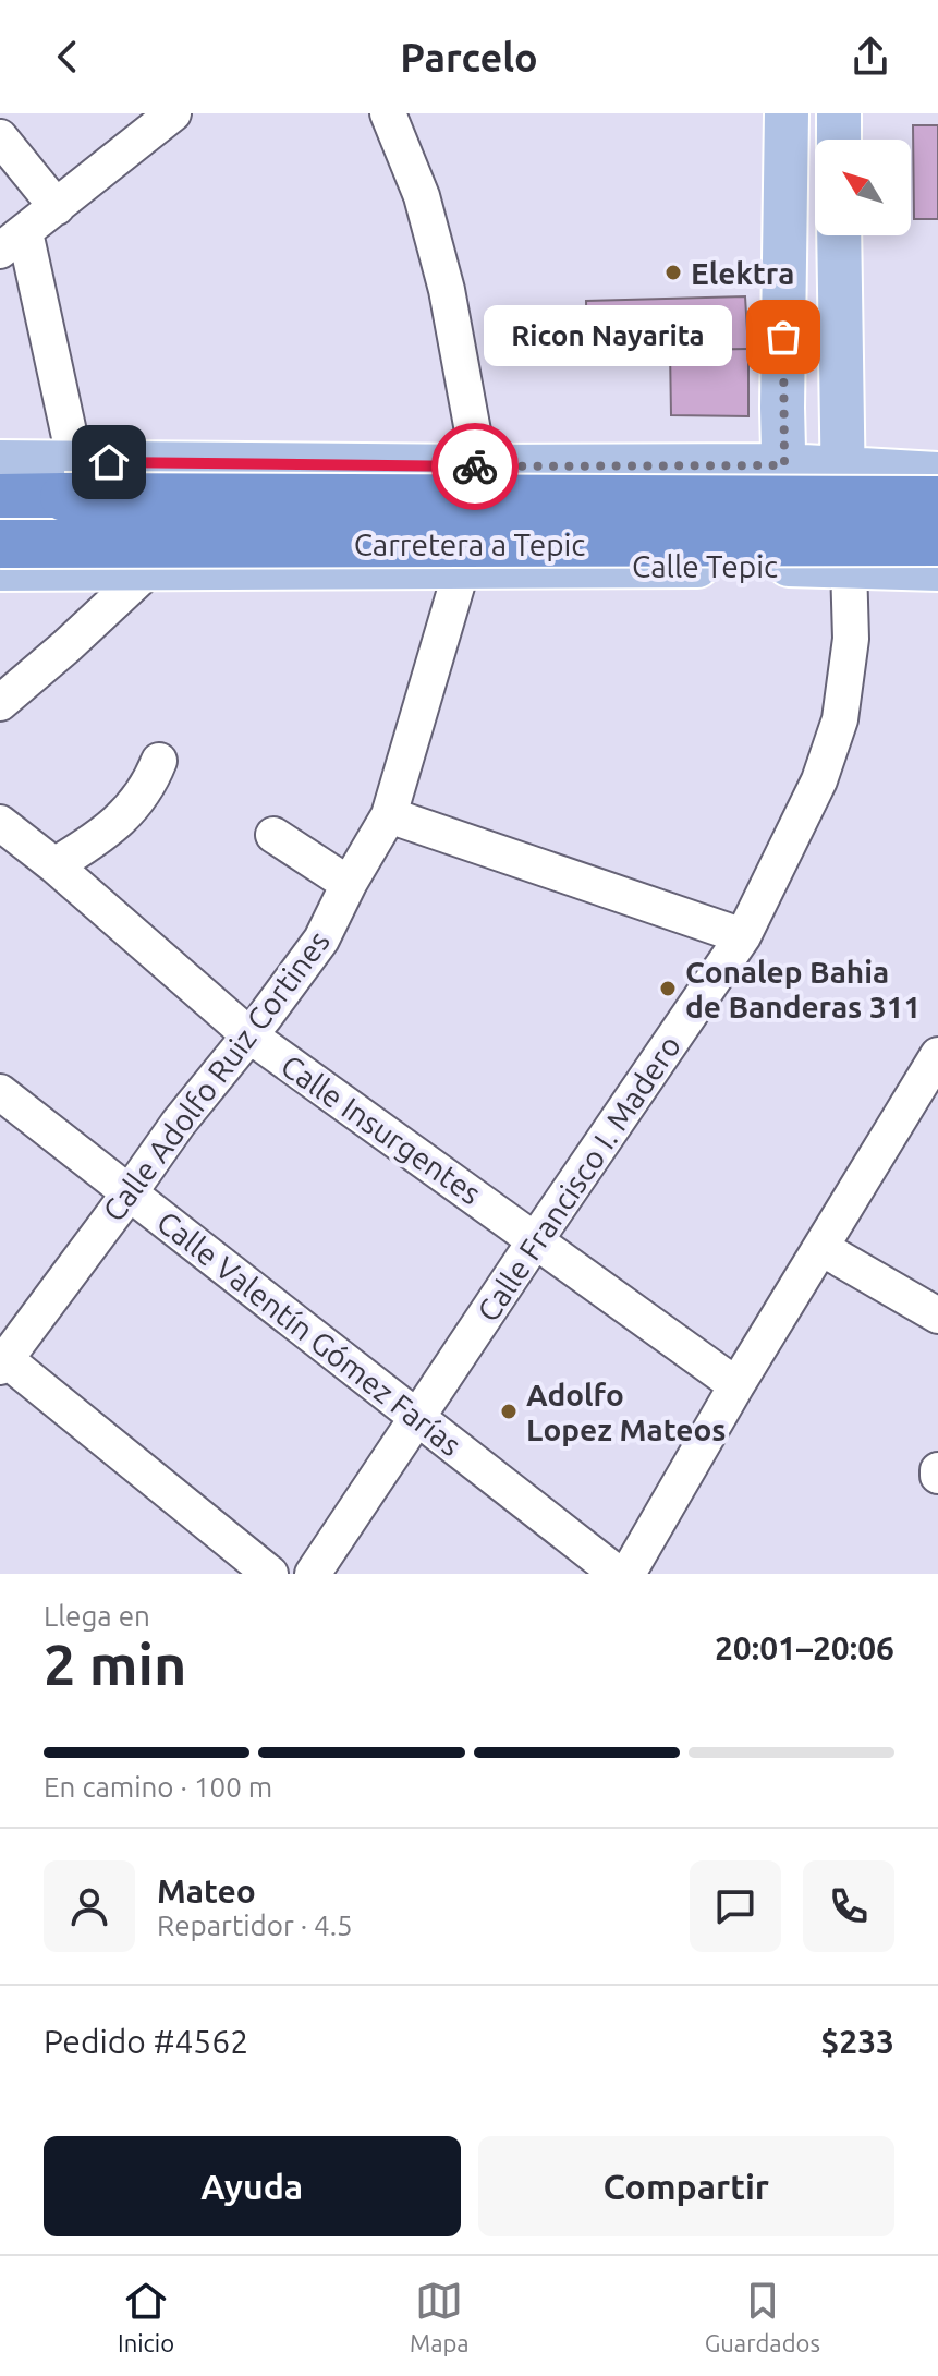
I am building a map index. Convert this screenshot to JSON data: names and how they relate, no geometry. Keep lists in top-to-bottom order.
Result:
{
  "streets": {
    "highway": ["Carretera a Tepic"],
    "main road": ["Calle Tepic"],
    "street": [
      "Calle Adolfo Ruiz Cortines",
      "Calle Insurgentes",
      "Calle Francisco I. Madero",
      "Calle Valentín Gómez Farías"
    ]
  },
  "crossings": [
    ["Calle Tepic", "Calle Adolfo Ruiz Cortines"],
    ["Calle Tepic", "Calle Francisco I. Madero"],
    ["Calle Adolfo Ruiz Cortines", "Calle Insurgentes"],
    ["Calle Adolfo Ruiz Cortines", "Calle Valentín Gómez Farías"],
    ["Calle Insurgentes", "Calle Francisco I. Madero"],
    ["Calle Francisco I. Madero", "Calle Valentín Gómez Farías"]
  ],
  "places": [
    "Elektra",
    "Ricon Nayarita",
    "Conalep Bahia de Banderas 311",
    "Adolfo Lopez Mateos"
  ],
  "north": "top left",
  "page": {
    "header": "Parcelo",
    "bubble": "Ricon Nayarita",
    "heading": ["2 min", "Llega en", "20:01–20:06"],
    "panel": [
      "Mateo",
      "Repartidor · 4.5",
      "Pedido #4562",
      "$233"
    ],
    "bar": "En camino · 100 m",
    "buttons": ["Ayuda", "Compartir"],
    "tabs": ["Inicio", "Mapa", "Guardados"]
  }
}
